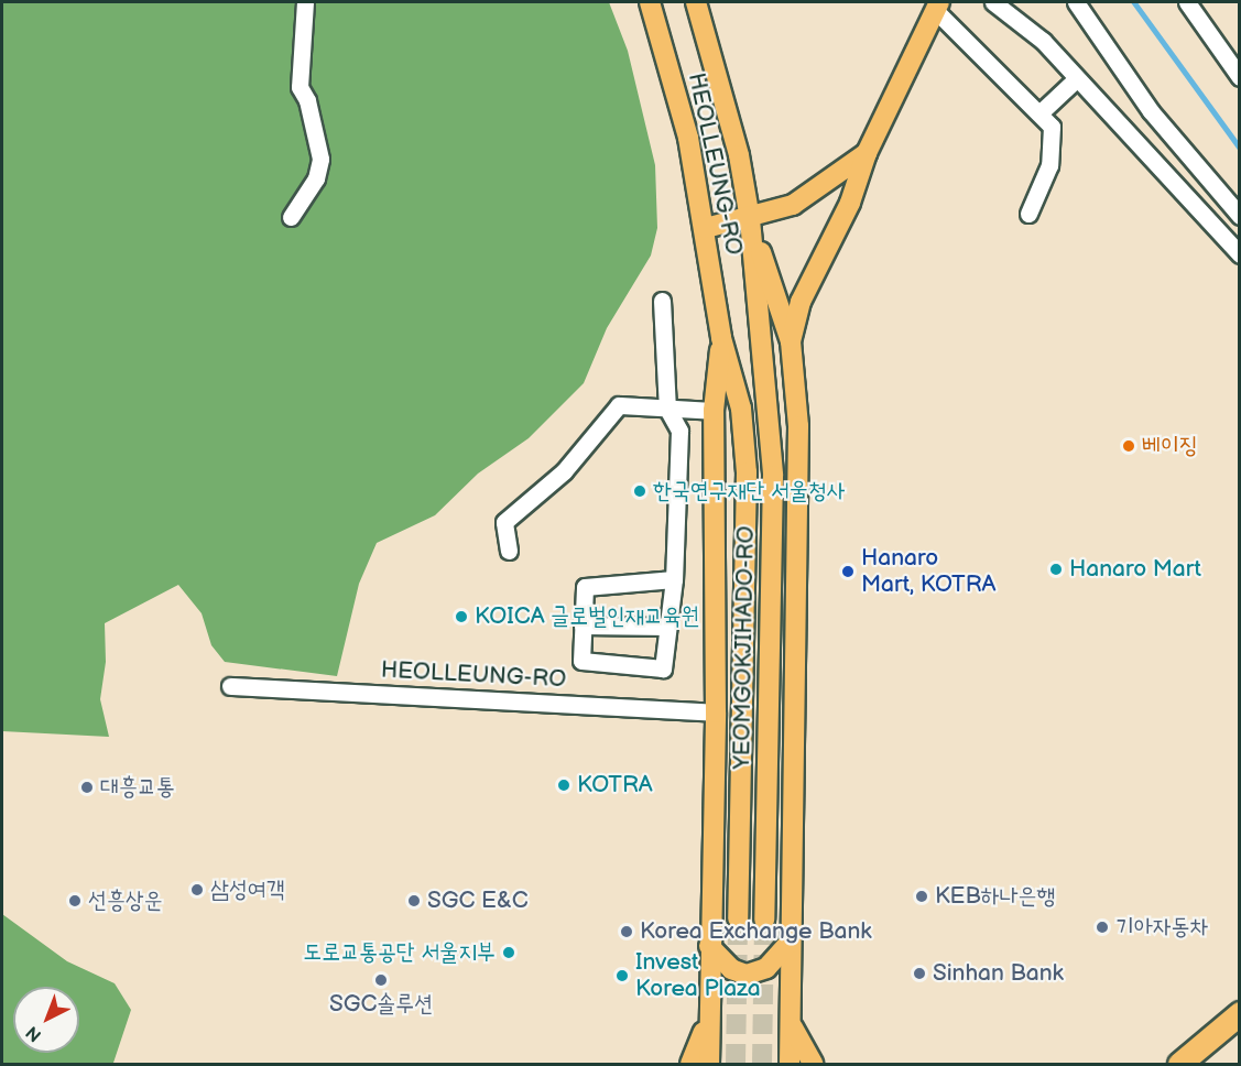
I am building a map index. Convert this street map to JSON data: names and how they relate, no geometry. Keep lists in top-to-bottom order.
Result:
{
  "streets": {
    "main road": ["HEOLLEUNG-RO", "YEOMGOKJIHADO-RO"]
  },
  "crossings": [
    ["HEOLLEUNG-RO", "YEOMGOKJIHADO-RO"]
  ],
  "places": [
    "베이징",
    "한국연구재단 서울청사",
    "Hanaro Mart",
    "Hanaro Mart, KOTRA",
    "KOICA 글로벌인재교육원",
    "KOTRA",
    "대흥교통",
    "삼성여객",
    "KEB하나은행",
    "선흥상운",
    "SGC E&C",
    "기아자동차",
    "Korea Exchange Bank",
    "도로교통공단 서울지부",
    "Sinhan Bank",
    "Invest Korea Plaza",
    "SGC솔루션"
  ],
  "north": "bottom left"
}
